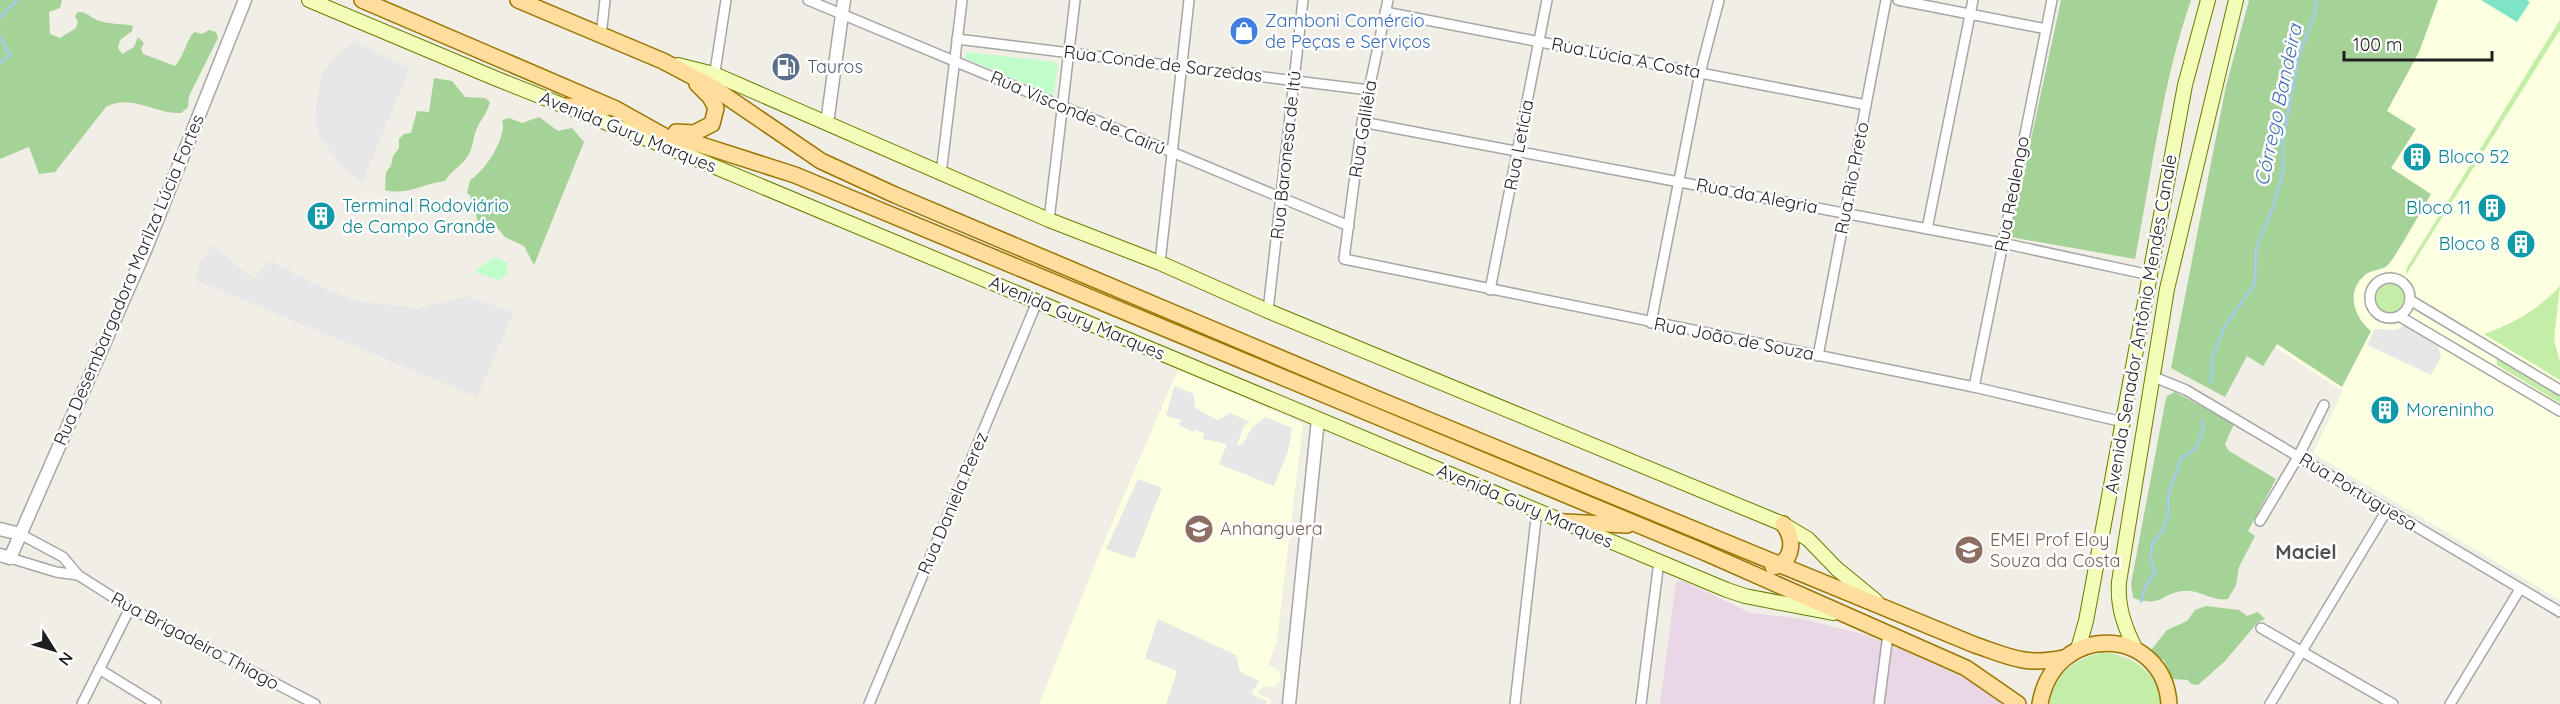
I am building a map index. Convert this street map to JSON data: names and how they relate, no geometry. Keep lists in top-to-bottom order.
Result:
{
  "streets": {
    "main road": ["Avenida Gury Marques", "Avenida Senador Antônio Mendes Canale"],
    "street": [
      "Rua Lúcia A Costa",
      "Rua Conde de Sarzedas",
      "Rua Visconde de Cairú",
      "Rua Galiléia",
      "Rua Letícia",
      "Rua Baronesa de Itú",
      "Rua Rio Preto",
      "Rua Realengo",
      "Rua da Alegria",
      "Rua Desembargadora Marilza Lúcia Fortes",
      "Rua João de Souza",
      "Rua Portuguesa",
      "Rua Daniela Perez",
      "Rua Brigadeiro Thiago"
    ]
  },
  "crossings": [
    ["Rua Lúcia A Costa", "Rua Galiléia"],
    ["Rua Lúcia A Costa", "Rua Letícia"],
    ["Rua Lúcia A Costa", "Rua Rio Preto"],
    ["Rua Conde de Sarzedas", "Rua Galiléia"],
    ["Rua Conde de Sarzedas", "Rua Baronesa de Itú"],
    ["Rua Visconde de Cairú", "Rua Galiléia"],
    ["Rua Visconde de Cairú", "Rua Baronesa de Itú"],
    ["Rua Galiléia", "Rua da Alegria"],
    ["Rua Galiléia", "Rua João de Souza"],
    ["Avenida Gury Marques", "Rua Daniela Perez"],
    ["Rua Letícia", "Rua da Alegria"],
    ["Rua Letícia", "Rua João de Souza"],
    ["Rua Rio Preto", "Rua da Alegria"],
    ["Rua Rio Preto", "Rua João de Souza"],
    ["Rua Realengo", "Rua da Alegria"],
    ["Rua Realengo", "Rua João de Souza"],
    ["Rua da Alegria", "Avenida Senador Antônio Mendes Canale"],
    ["Rua Desembargadora Marilza Lúcia Fortes", "Rua Brigadeiro Thiago"],
    ["Avenida Senador Antônio Mendes Canale", "Rua João de Souza"],
    ["Avenida Senador Antônio Mendes Canale", "Rua Portuguesa"]
  ],
  "districts": ["Maciel"],
  "water": ["Córrego Bandeira"],
  "places": {
    "shop": ["Zamboni Comércio de Peças e Serviços"],
    "fuel station": ["Tauros"],
    "building": [
      "Bloco 52",
      "Bloco 11",
      "Terminal Rodoviário de Campo Grande",
      "Bloco 8",
      "Moreninho"
    ],
    "school or university": ["Anhanguera", "EMEI Prof Eloy Souza da Costa"]
  },
  "scale_bar": "100 m",
  "north": "bottom right"
}
